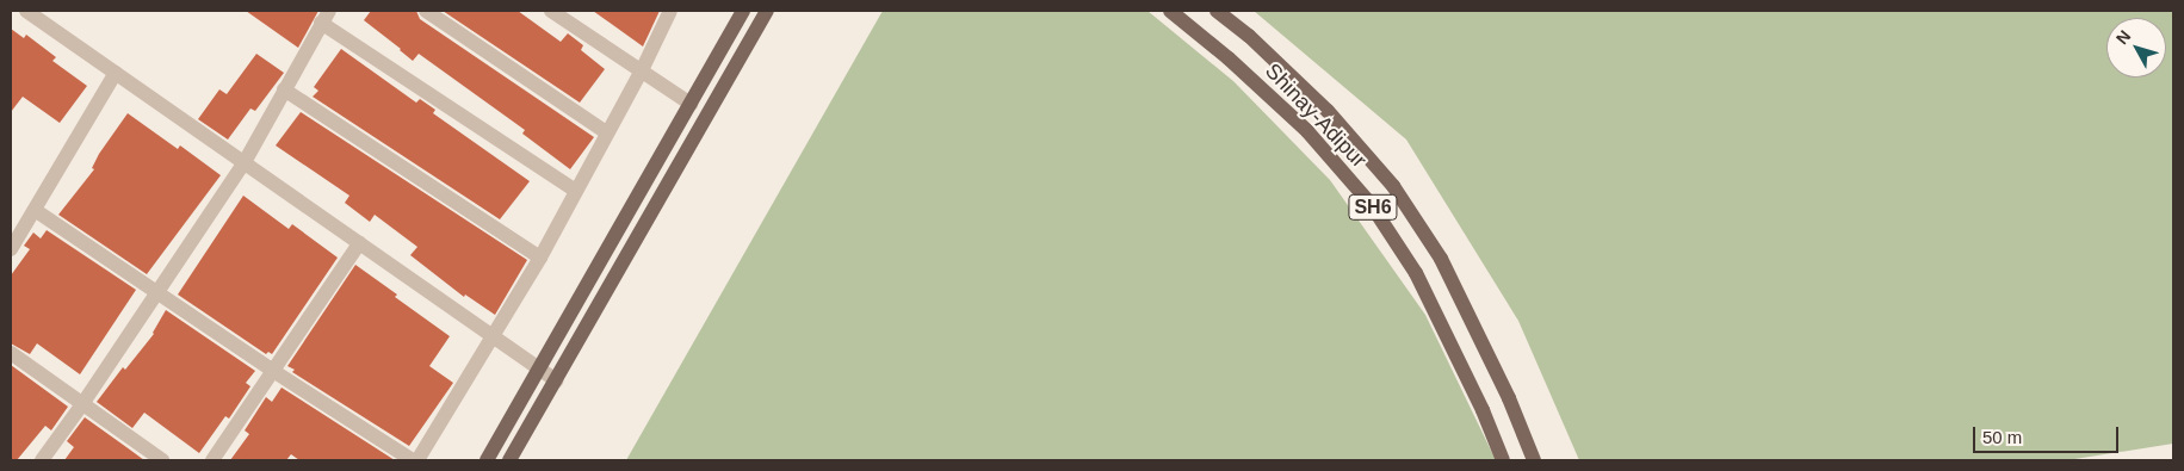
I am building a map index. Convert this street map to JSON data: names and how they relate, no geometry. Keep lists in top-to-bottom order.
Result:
{
  "streets": {
    "main road": ["Shinay-Adipur", "SH6"]
  },
  "scale_bar": "50 m",
  "north": "top left"
}
